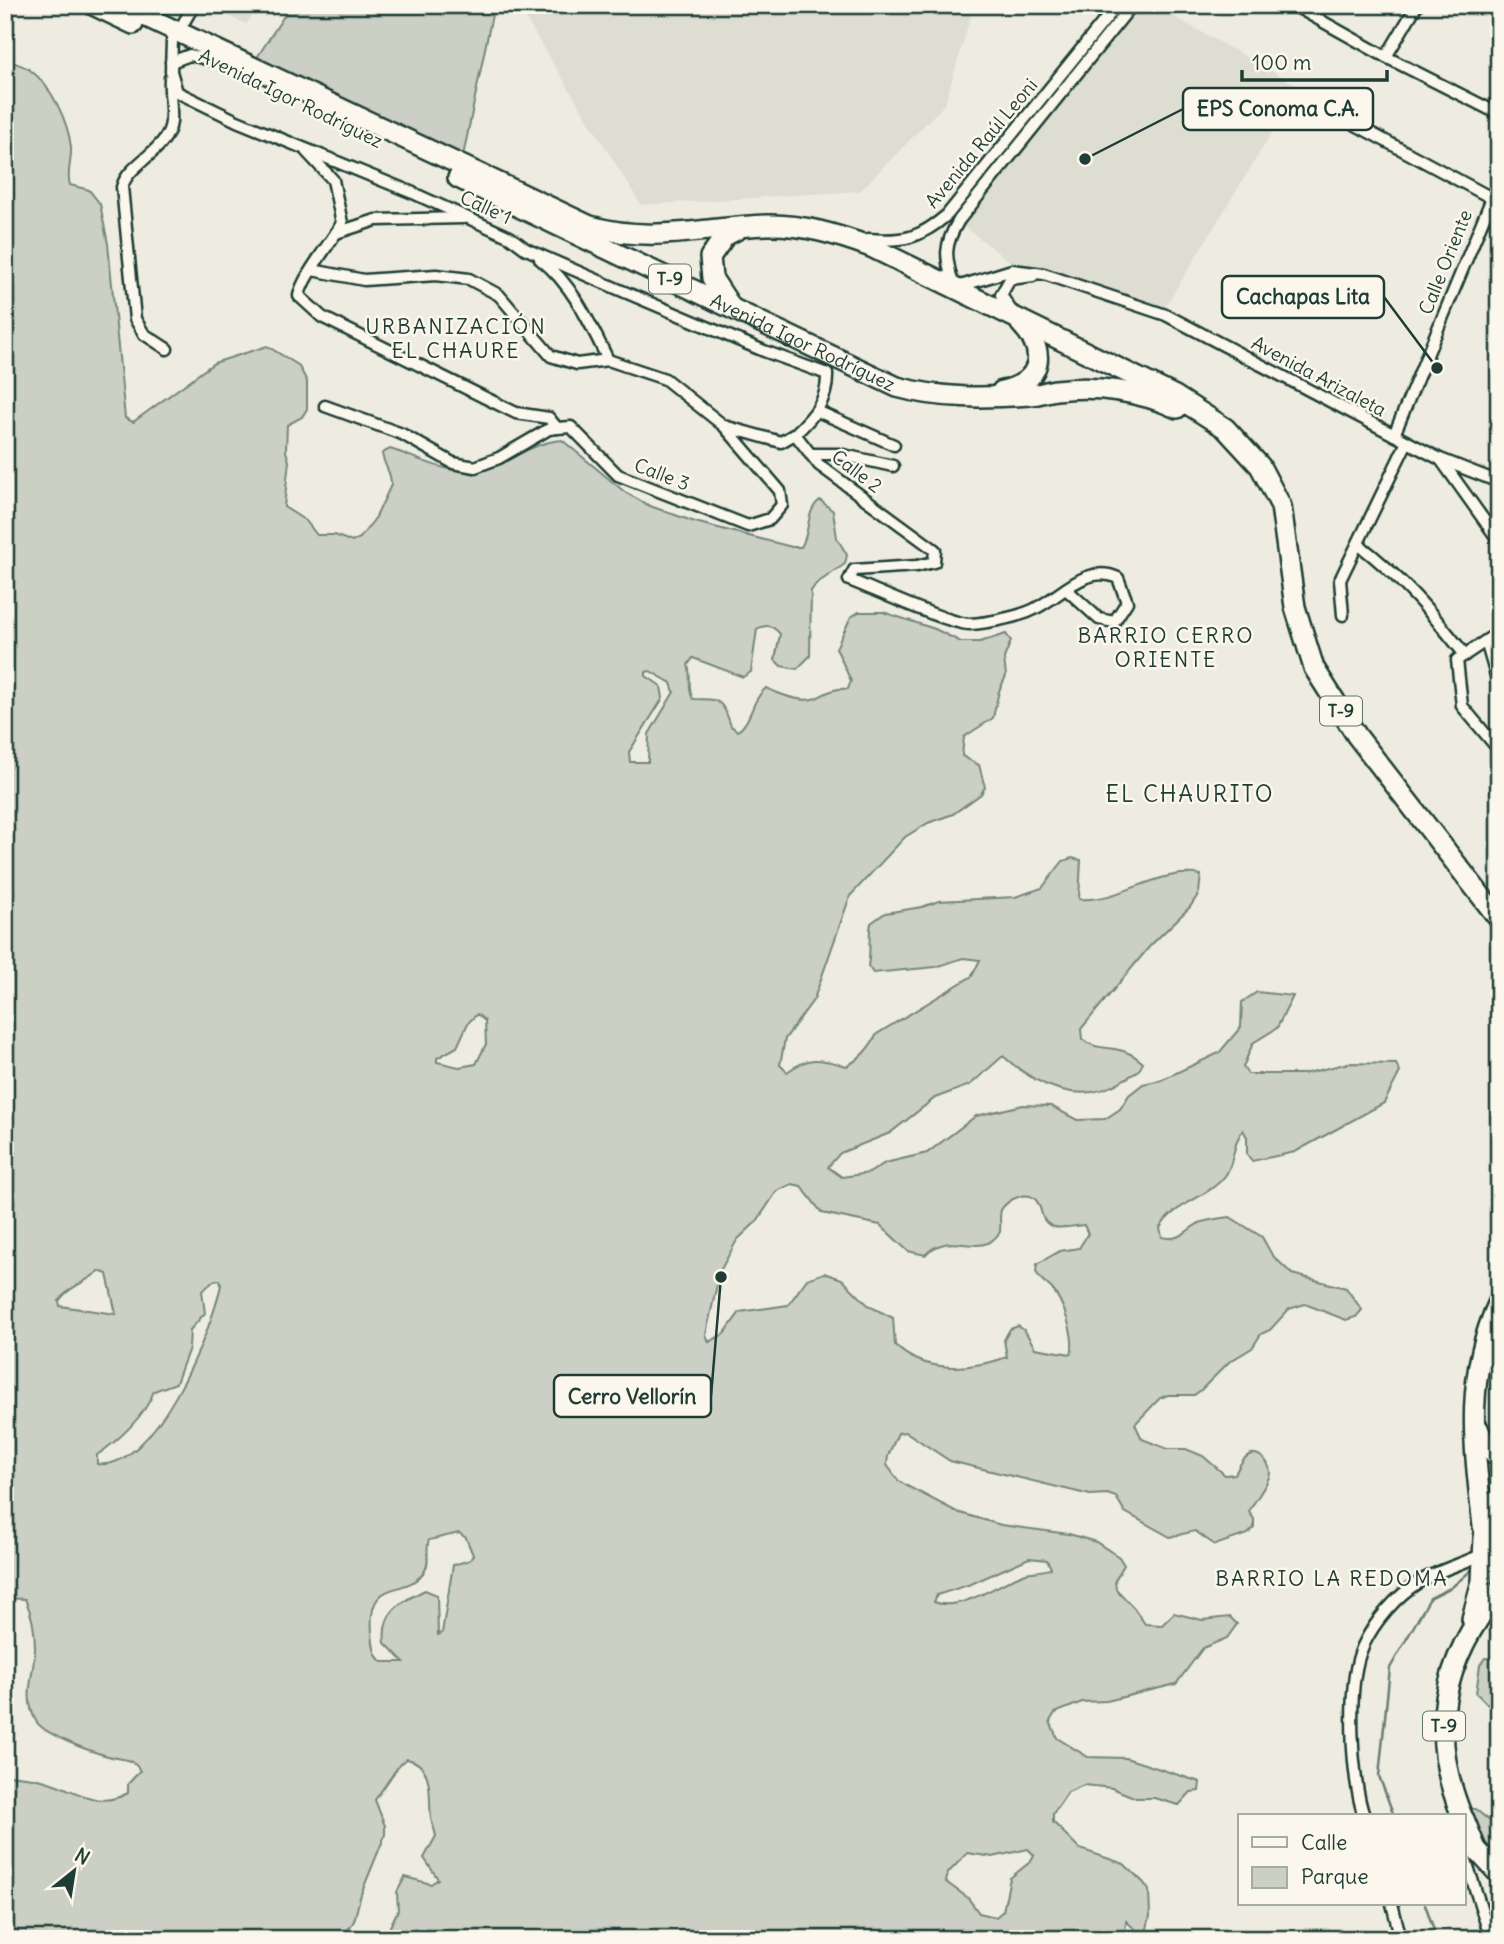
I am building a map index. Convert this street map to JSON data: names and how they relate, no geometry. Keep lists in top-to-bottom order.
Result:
{
  "streets": {
    "highway": ["Avenida Igor Rodríguez", "T-9"],
    "street": [
      "Avenida Raúl Leoni",
      "Calle 1",
      "Calle Oriente",
      "Avenida Arizaleta",
      "Calle 2",
      "Calle 3"
    ]
  },
  "crossings": [
    ["Avenida Igor Rodríguez", "Avenida Raúl Leoni"],
    ["Avenida Igor Rodríguez", "T-9"],
    ["Calle Oriente", "Avenida Arizaleta"]
  ],
  "districts": [
    "URBANIZACIÓN EL CHAURE",
    "BARRIO CERRO ORIENTE",
    "EL CHAURITO",
    "BARRIO LA REDOMA"
  ],
  "places": ["EPS Conoma C.A.", "Cachapas Lita", "Cerro Vellorín"],
  "legend": ["Calle", "Parque"],
  "scale_bar": "100 m",
  "north": "top right"
}
